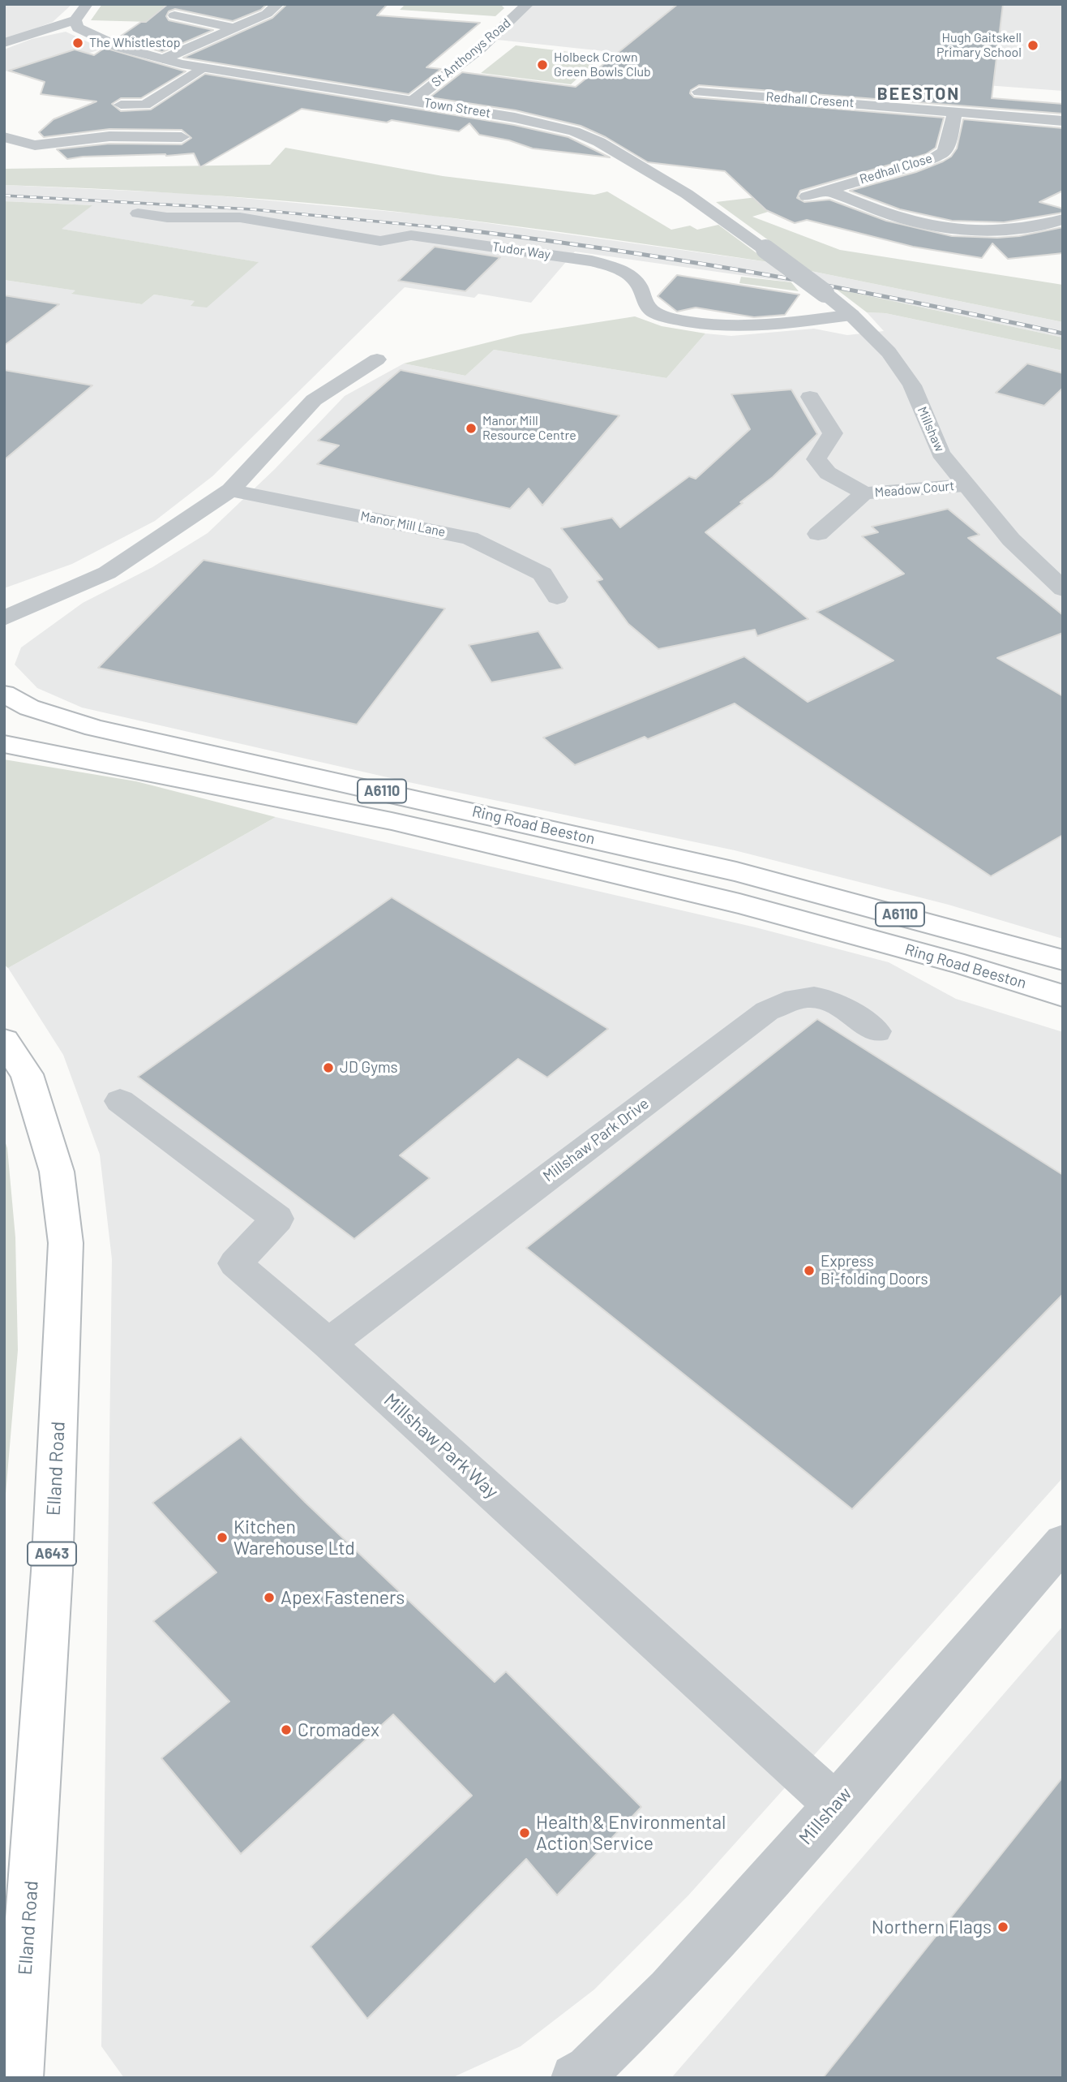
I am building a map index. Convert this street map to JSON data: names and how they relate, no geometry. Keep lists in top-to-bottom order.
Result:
{
  "streets": {
    "main road": [
      "A6110",
      "Ring Road Beeston",
      "Elland Road",
      "A643"
    ],
    "street": [
      "St Anthonys Road",
      "Redhall Cresent",
      "Town Street",
      "Redhall Close",
      "Tudor Way",
      "Millshaw",
      "Meadow Court",
      "Manor Mill Lane",
      "Millshaw Park Drive",
      "Millshaw Park Way"
    ]
  },
  "crossings": [
    ["St Anthonys Road", "Town Street"],
    ["Redhall Cresent", "Redhall Close"],
    ["Town Street", "Millshaw"],
    ["Tudor Way", "Millshaw"],
    ["Millshaw", "Meadow Court"],
    ["Millshaw", "Millshaw Park Way"],
    ["Millshaw Park Drive", "Millshaw Park Way"]
  ],
  "districts": ["BEESTON"],
  "places": [
    "The Whistlestop",
    "Hugh Gaitskell Primary School",
    "Holbeck Crown Green Bowls Club",
    "Manor Mill Resource Centre",
    "JD Gyms",
    "Express Bi-folding Doors",
    "Kitchen Warehouse Ltd",
    "Apex Fasteners",
    "Cromadex",
    "Health & Environmental Action Service",
    "Northern Flags"
  ]
}
